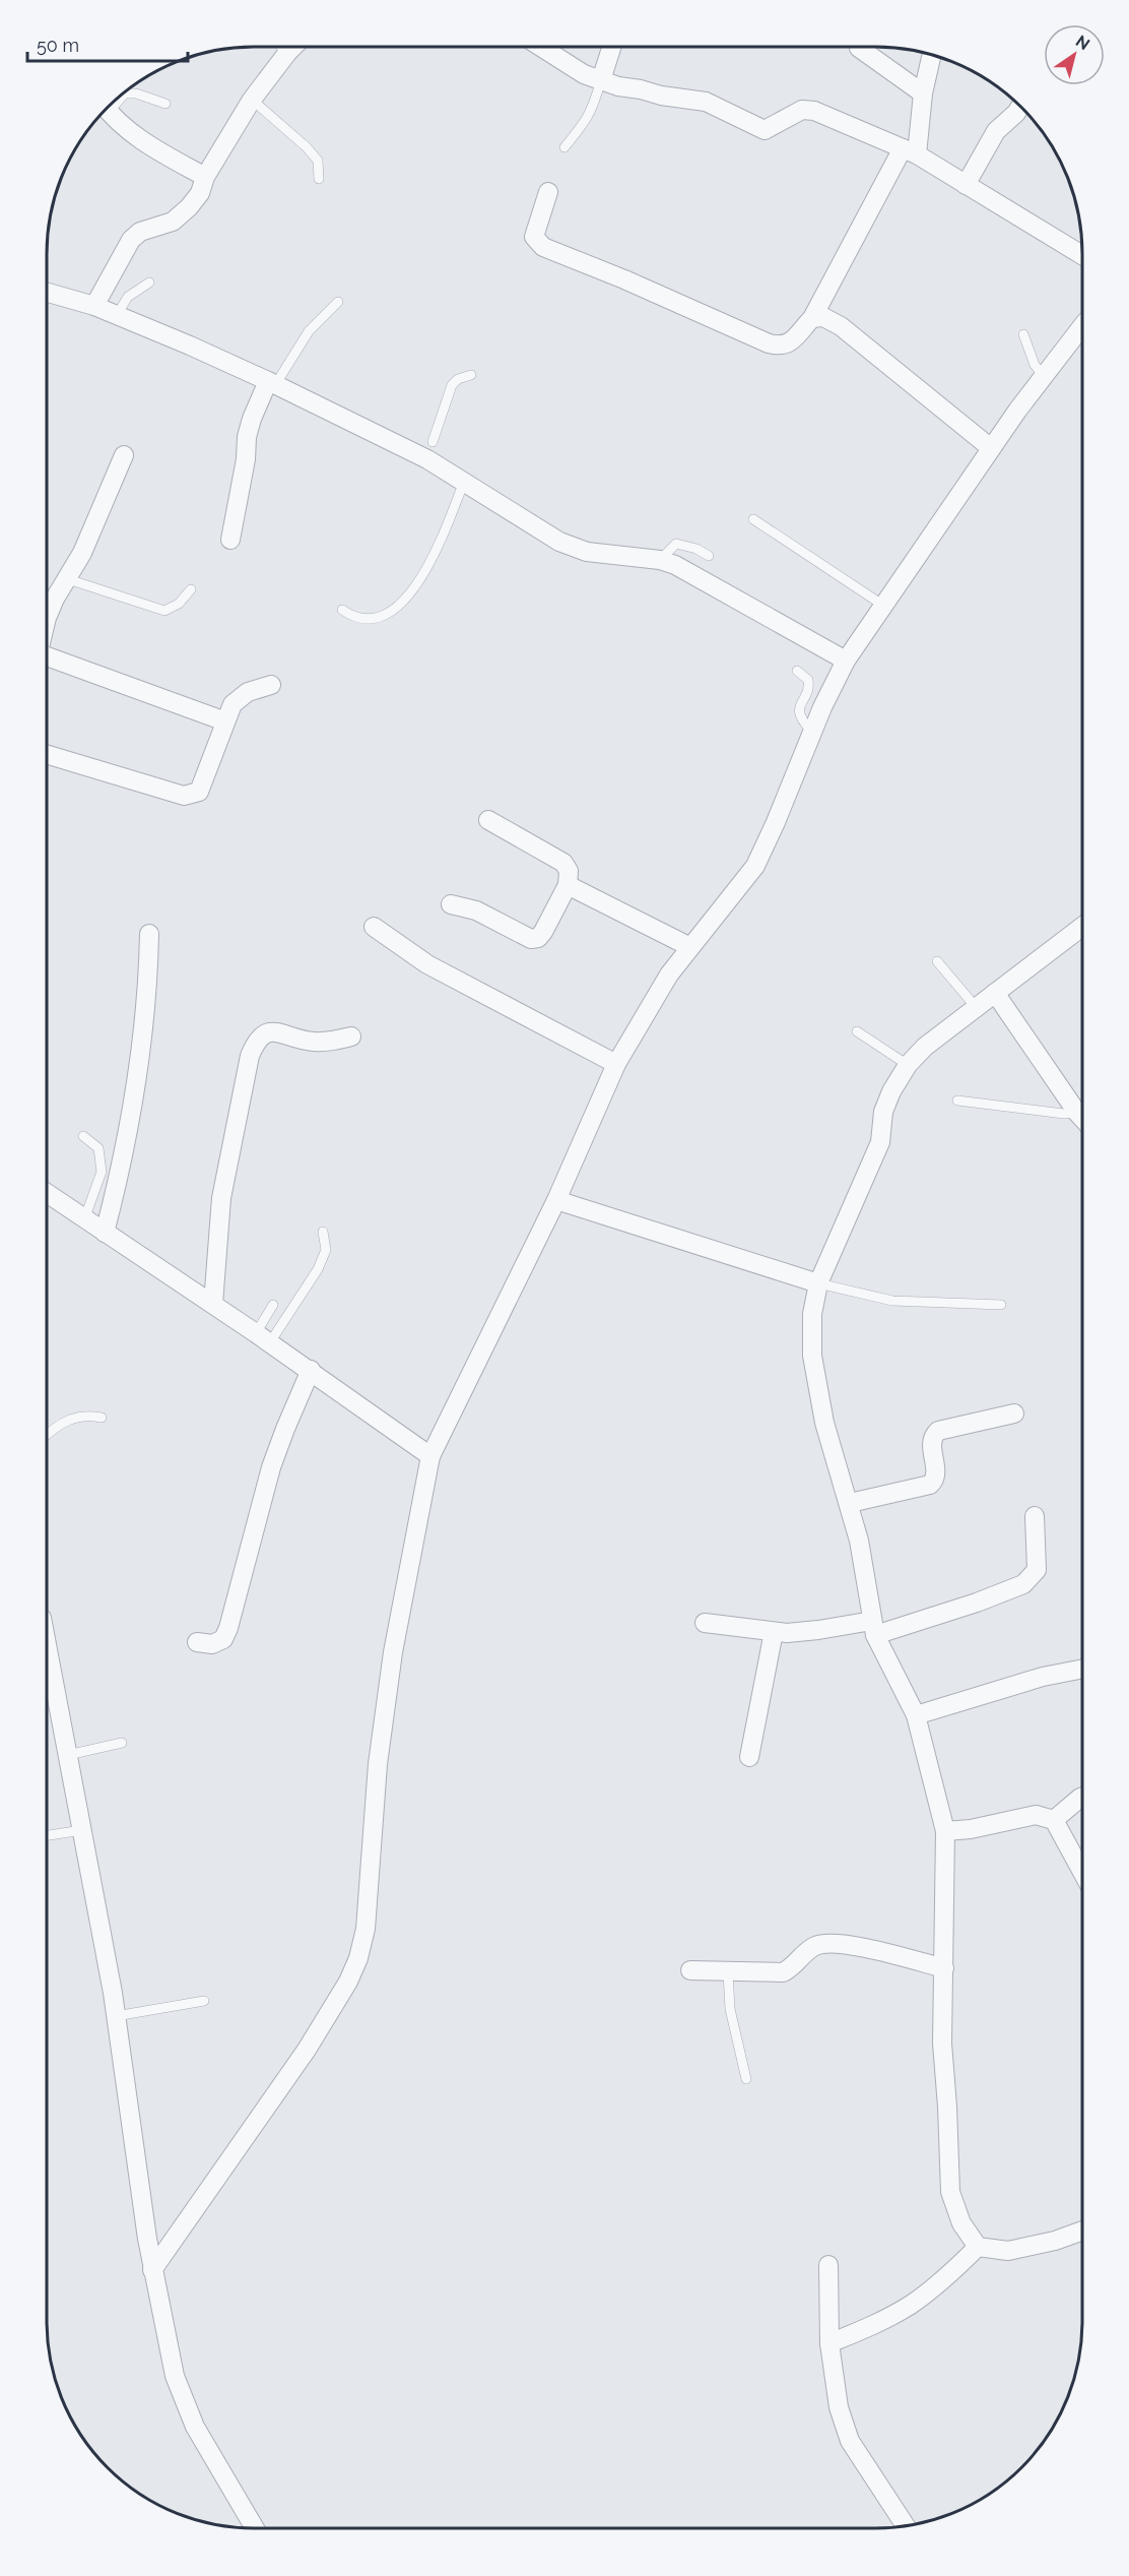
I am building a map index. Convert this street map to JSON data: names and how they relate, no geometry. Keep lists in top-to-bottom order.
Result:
{
  "scale_bar": "50 m",
  "north": "top right"
}
